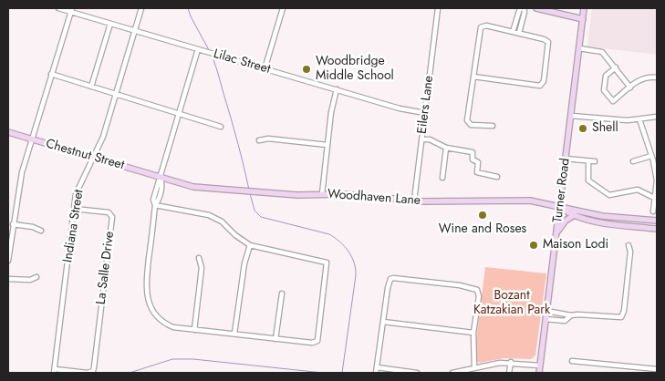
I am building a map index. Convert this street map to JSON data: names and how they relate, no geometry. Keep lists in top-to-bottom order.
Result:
{
  "streets": {
    "main road": ["Chestnut Street", "Turner Road", "Woodhaven Lane"],
    "street": [
      "Lilac Street",
      "Eilers Lane",
      "Indiana Street",
      "La Salle Drive"
    ]
  },
  "crossings": [
    ["Lilac Street", "Eilers Lane"],
    ["Lilac Street", "Indiana Street"],
    ["Eilers Lane", "Woodhaven Lane"],
    ["Chestnut Street", "Woodhaven Lane"],
    ["Chestnut Street", "Indiana Street"],
    ["Turner Road", "Woodhaven Lane"],
    ["Indiana Street", "La Salle Drive"]
  ],
  "parks": ["Bozant Katzakian Park"],
  "places": [
    "Woodbridge Middle School",
    "Shell",
    "Wine and Roses",
    "Maison Lodi"
  ]
}
